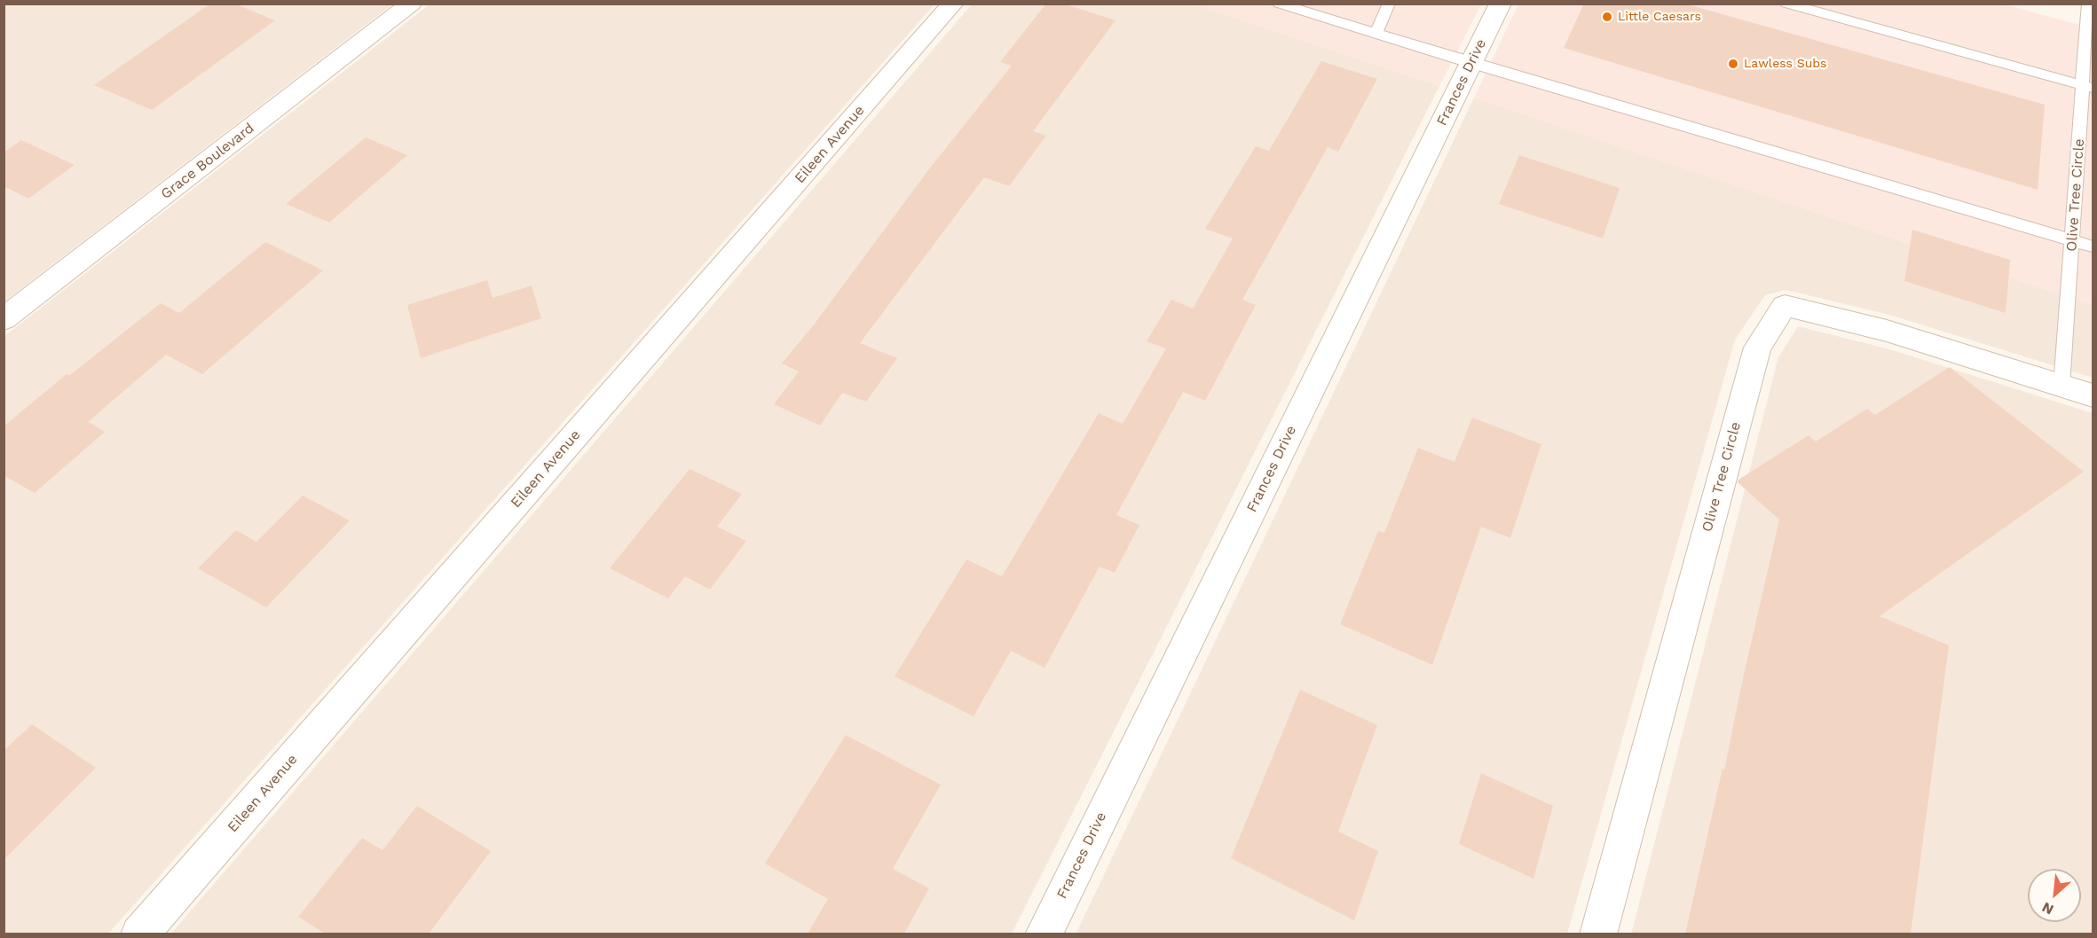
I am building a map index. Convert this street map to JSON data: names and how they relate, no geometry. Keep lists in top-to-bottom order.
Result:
{
  "streets": {
    "street": [
      "Frances Drive",
      "Eileen Avenue",
      "Grace Boulevard",
      "Olive Tree Circle"
    ]
  },
  "places": ["Little Caesars", "Lawless Subs"],
  "north": "bottom left"
}
